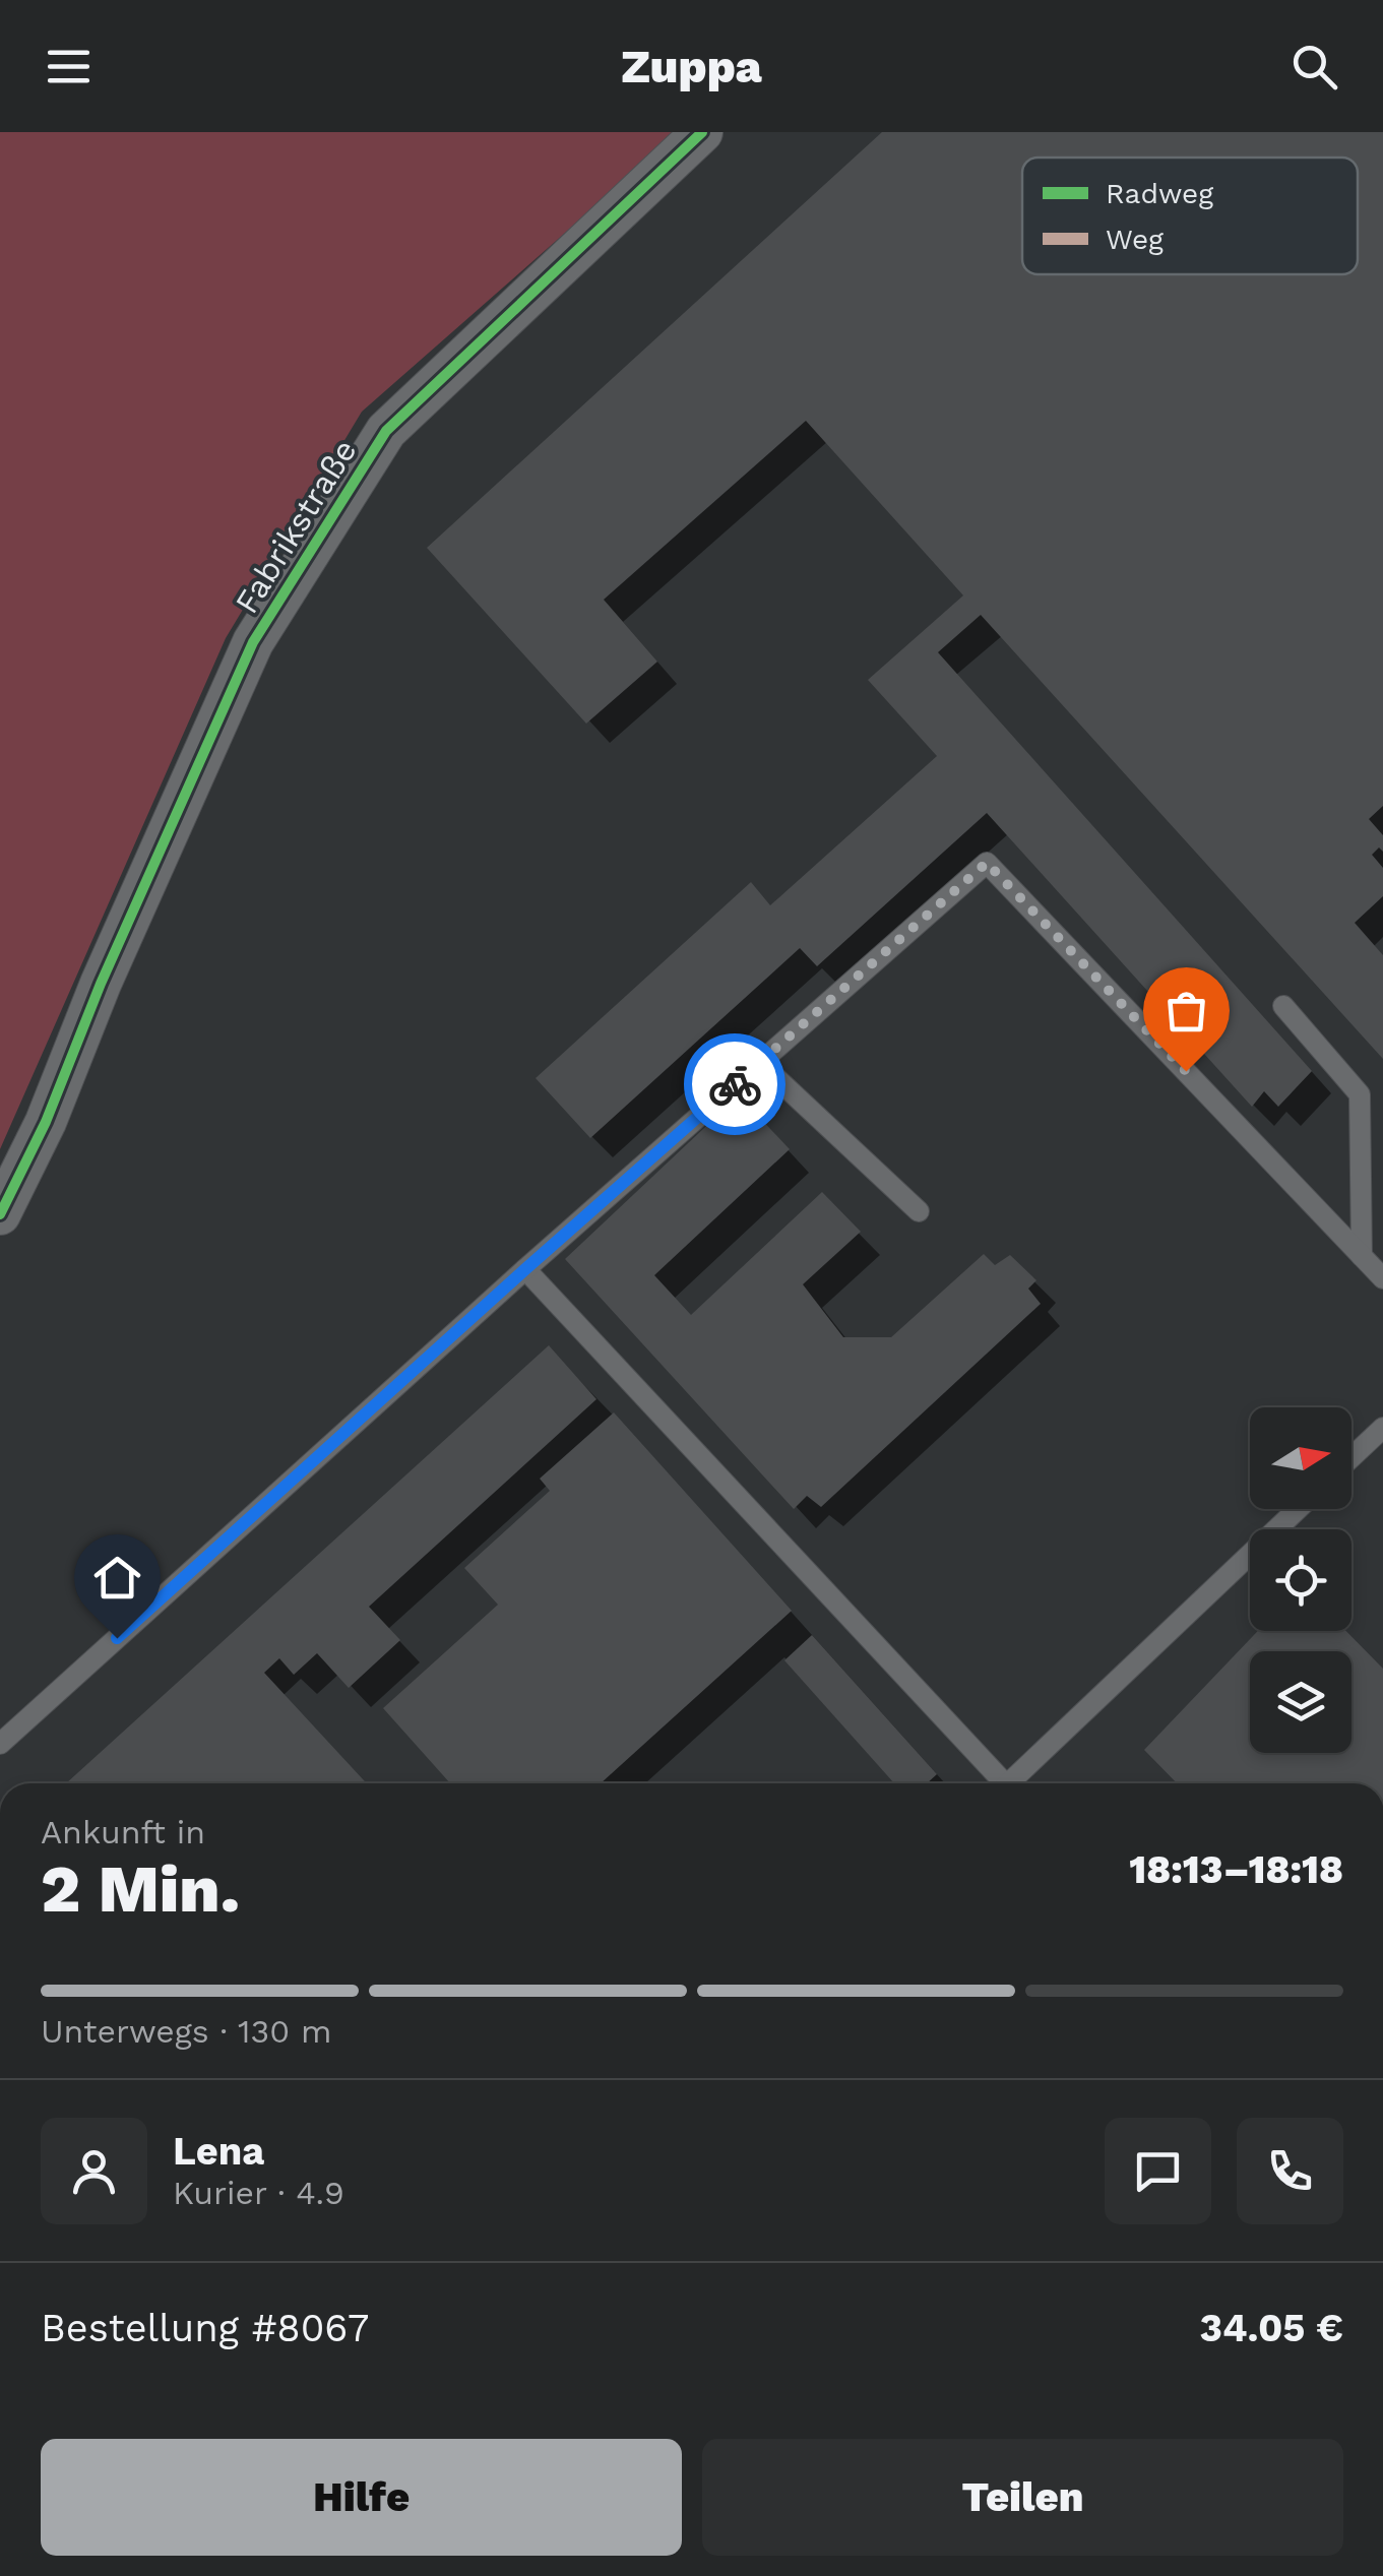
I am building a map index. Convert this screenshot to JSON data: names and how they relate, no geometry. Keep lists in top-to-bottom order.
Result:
{
  "streets": {
    "street": ["Fabrikstraße"]
  },
  "legend": ["Radweg", "Weg"],
  "north": "right",
  "page": {
    "header": "Zuppa",
    "heading": ["2 Min.", "Ankunft in", "18:13–18:18"],
    "panel": [
      "Lena",
      "Kurier · 4.9",
      "Bestellung #8067",
      "34.05 €"
    ],
    "bar": "Unterwegs · 130 m",
    "buttons": ["Hilfe", "Teilen"]
  }
}
